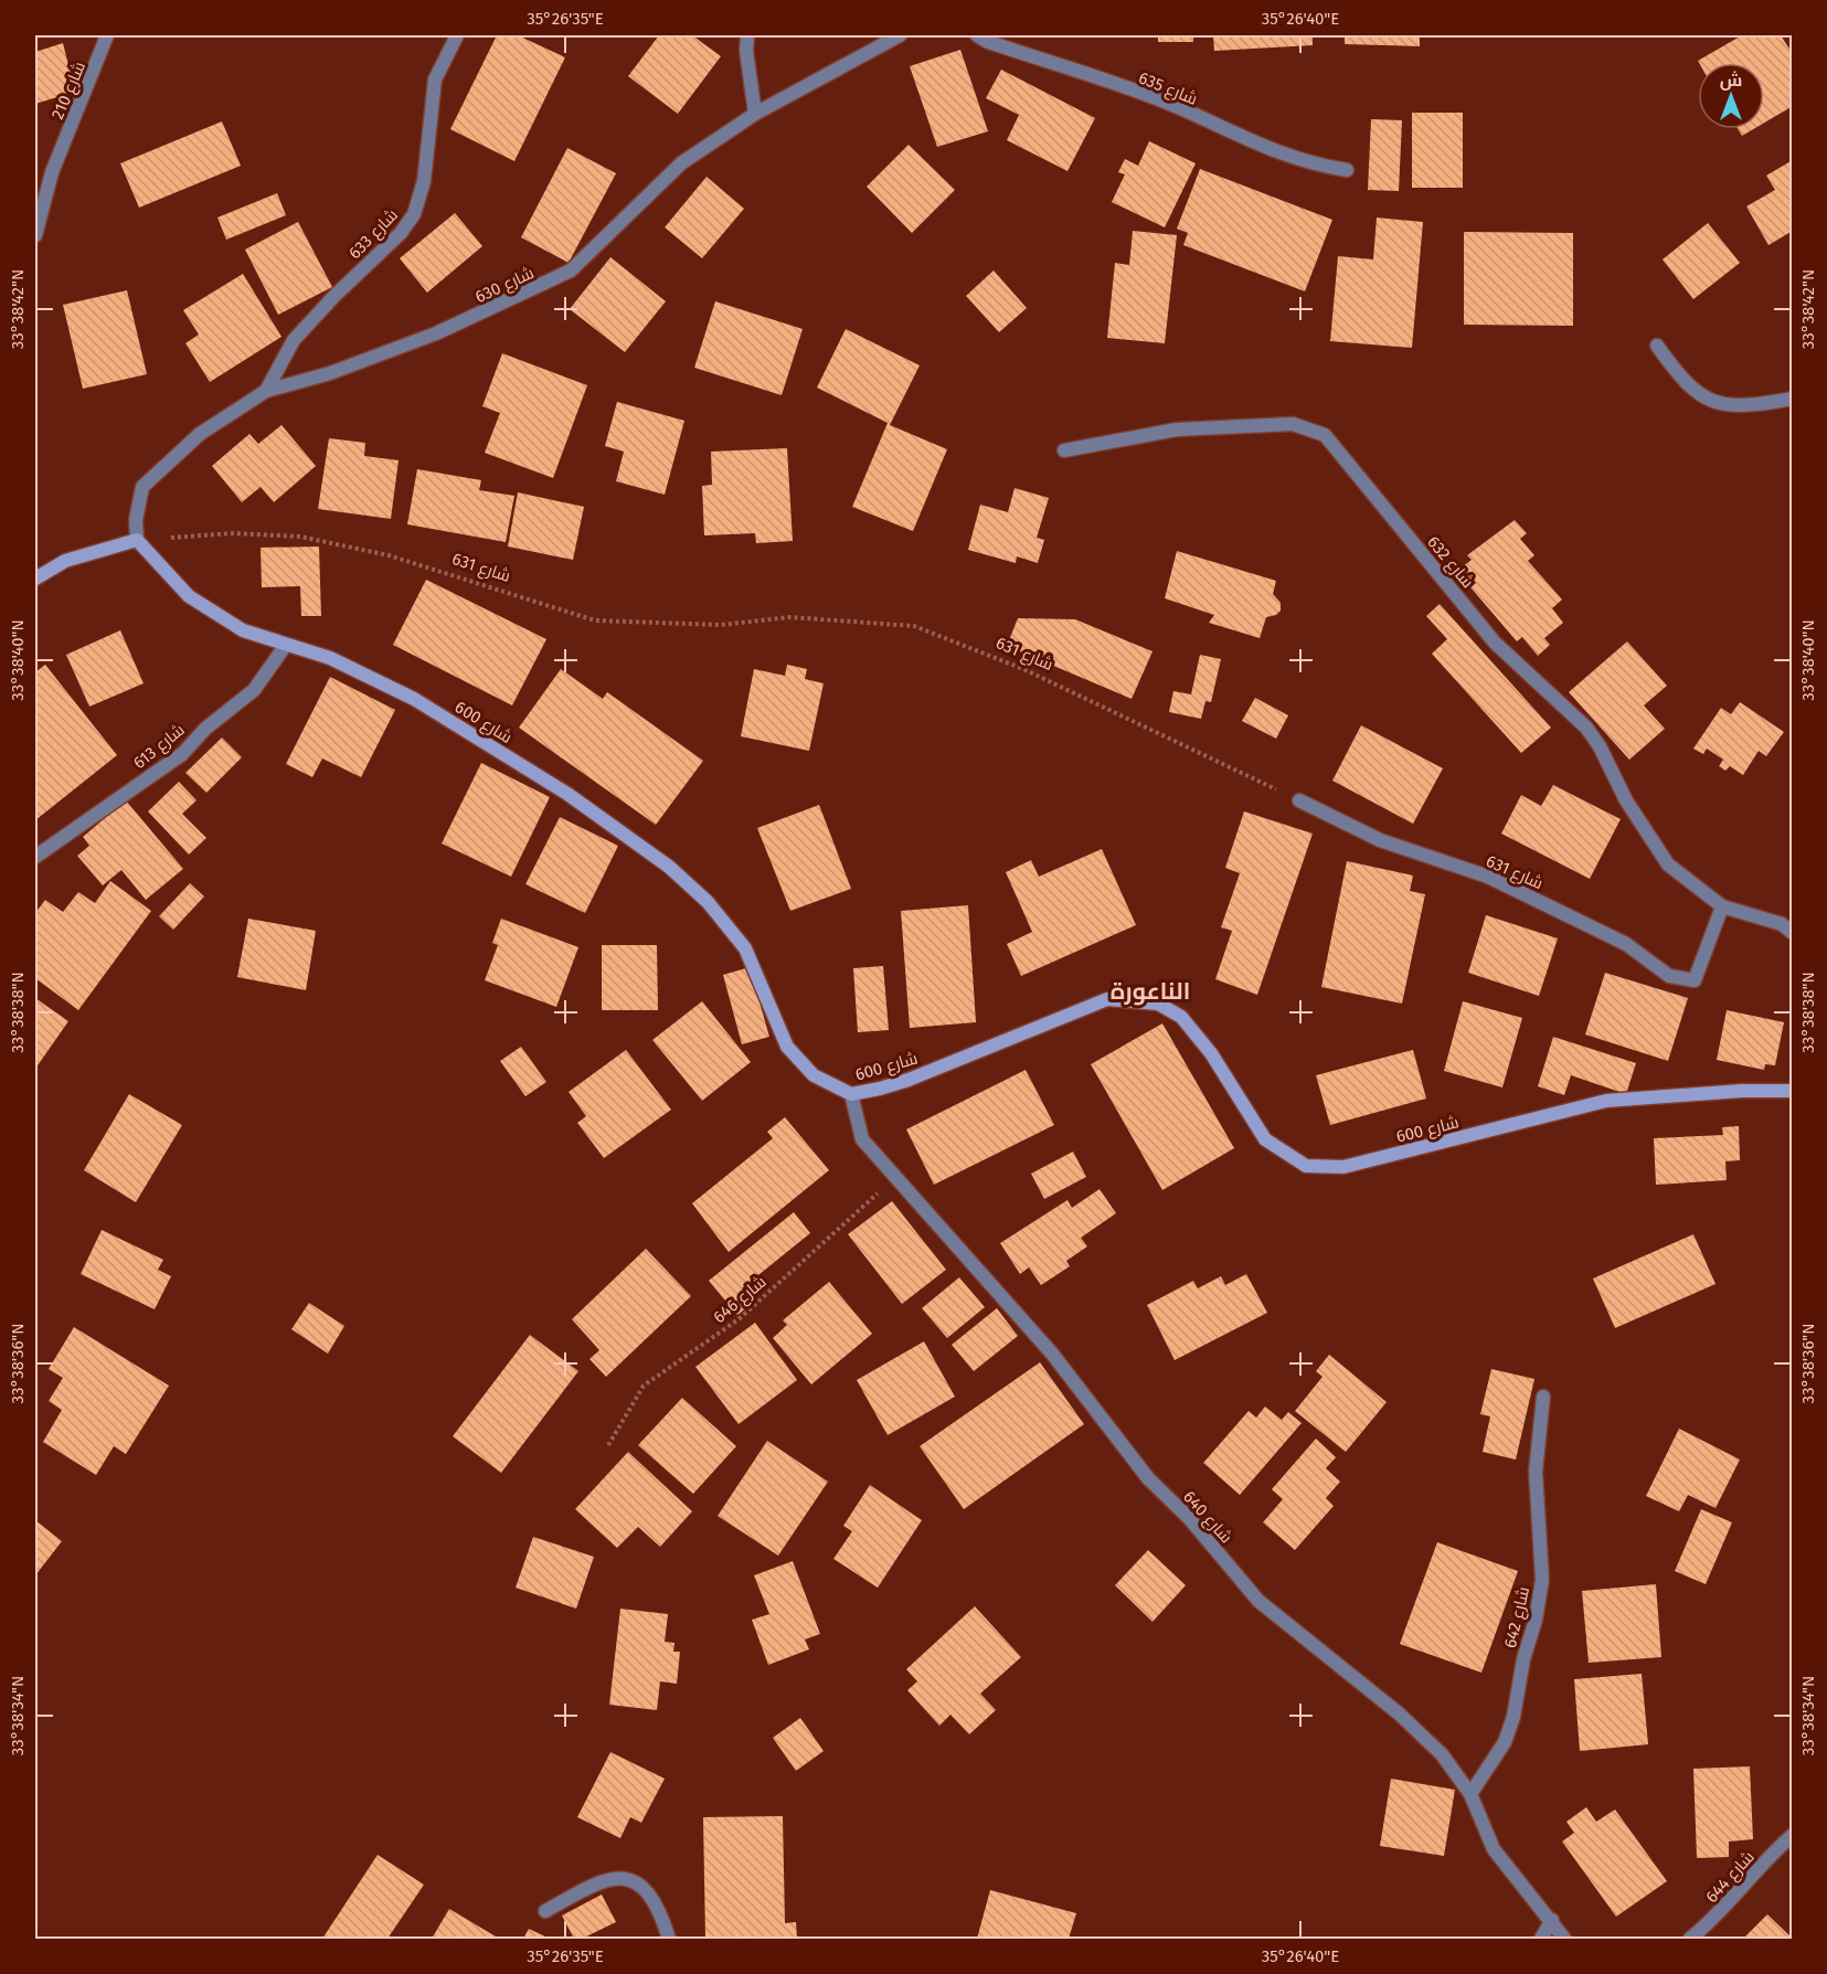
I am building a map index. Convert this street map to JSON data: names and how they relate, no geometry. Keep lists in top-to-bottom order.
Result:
{
  "streets": {
    "main road": ["شارع 600"],
    "street": [
      "شارع 635",
      "شارع 210",
      "شارع 633",
      "شارع 630",
      "شارع 632",
      "شارع 631",
      "شارع 613",
      "شارع 640",
      "شارع 642",
      "شارع 644"
    ],
    "path": ["شارع 646"]
  },
  "crossings": [
    ["شارع 633", "شارع 630"],
    ["شارع 630", "شارع 631"],
    ["شارع 630", "شارع 600"],
    ["شارع 632", "شارع 631"],
    ["شارع 631", "شارع 600"],
    ["شارع 600", "شارع 613"],
    ["شارع 600", "شارع 640"],
    ["شارع 646", "شارع 640"],
    ["شارع 640", "شارع 642"]
  ],
  "districts": ["الناعورة"],
  "north": "top",
  "coordinates": [
    "35°26'35\"E",
    "35°26'40\"E",
    "33°38'42\"N",
    "33°38'40\"N",
    "33°38'38\"N",
    "33°38'36\"N",
    "33°38'34\"N"
  ]
}
